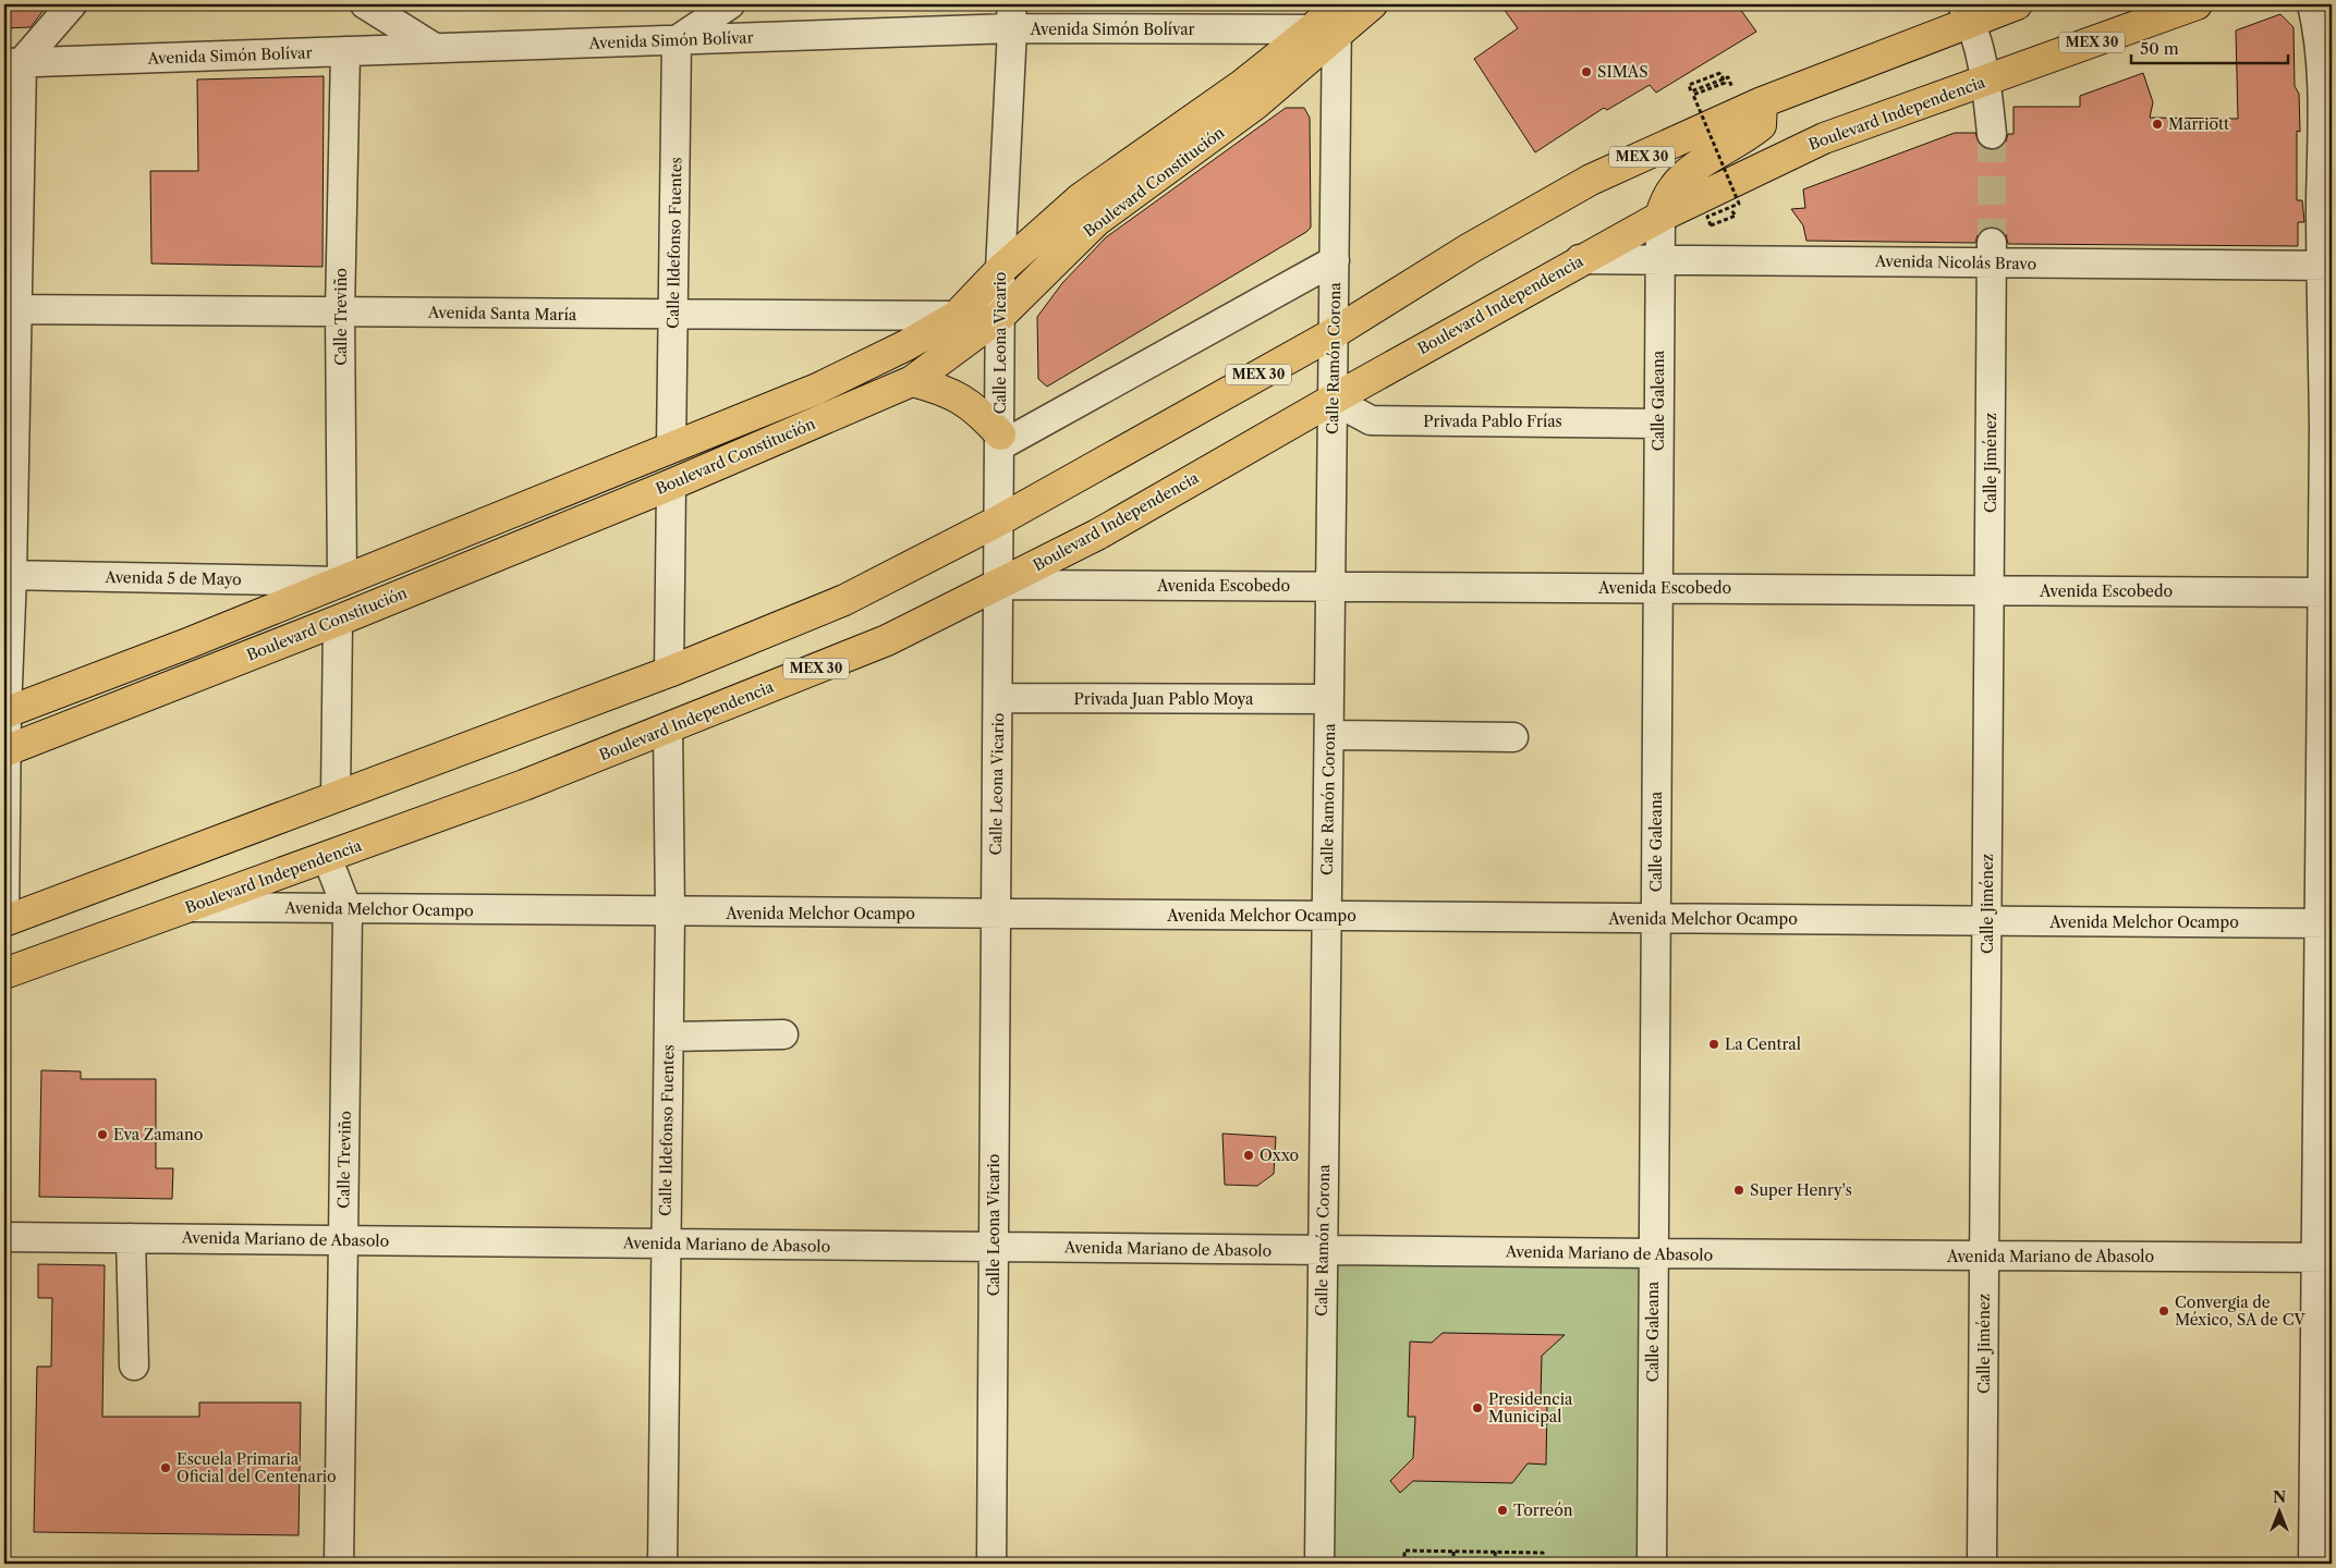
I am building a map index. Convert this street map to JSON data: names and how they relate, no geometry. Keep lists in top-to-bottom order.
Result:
{
  "streets": {
    "main road": ["MEX 30", "Boulevard Independencia", "Boulevard Constitución"],
    "street": [
      "Avenida Simón Bolívar",
      "Calle Ildefonso Fuentes",
      "Avenida Nicolás Bravo",
      "Avenida Santa María",
      "Calle Treviño",
      "Calle Leona Vicario",
      "Calle Ramón Corona",
      "Calle Galeana",
      "Privada Pablo Frías",
      "Calle Jiménez",
      "Avenida 5 de Mayo",
      "Avenida Escobedo",
      "Privada Juan Pablo Moya",
      "Avenida Melchor Ocampo",
      "Avenida Mariano de Abasolo"
    ]
  },
  "crossings": [
    ["Avenida Simón Bolívar", "Boulevard Constitución"],
    ["Avenida Simón Bolívar", "Calle Ildefonso Fuentes"],
    ["Avenida Simón Bolívar", "Calle Treviño"],
    ["Avenida Simón Bolívar", "Calle Leona Vicario"],
    ["Avenida Simón Bolívar", "Calle Ramón Corona"],
    ["MEX 30", "Calle Leona Vicario"],
    ["MEX 30", "Calle Ramón Corona"],
    ["Boulevard Independencia", "Calle Ildefonso Fuentes"],
    ["Boulevard Independencia", "Avenida Nicolás Bravo"],
    ["Boulevard Independencia", "Calle Treviño"],
    ["Boulevard Independencia", "Calle Leona Vicario"],
    ["Boulevard Independencia", "Calle Ramón Corona"],
    ["Boulevard Independencia", "Calle Galeana"],
    ["Boulevard Independencia", "Privada Pablo Frías"],
    ["Boulevard Independencia", "Avenida Escobedo"],
    ["Boulevard Independencia", "Avenida Melchor Ocampo"],
    ["Boulevard Constitución", "Calle Ildefonso Fuentes"],
    ["Boulevard Constitución", "Avenida Santa María"],
    ["Boulevard Constitución", "Calle Treviño"],
    ["Boulevard Constitución", "Calle Leona Vicario"],
    ["Boulevard Constitución", "Calle Ramón Corona"],
    ["Boulevard Constitución", "Avenida 5 de Mayo"],
    ["Calle Ildefonso Fuentes", "Avenida Santa María"],
    ["Calle Ildefonso Fuentes", "Avenida Melchor Ocampo"],
    ["Calle Ildefonso Fuentes", "Avenida Mariano de Abasolo"],
    ["Avenida Nicolás Bravo", "Calle Galeana"],
    ["Avenida Nicolás Bravo", "Calle Jiménez"],
    ["Avenida Santa María", "Calle Treviño"],
    ["Avenida Santa María", "Calle Leona Vicario"],
    ["Calle Treviño", "Avenida 5 de Mayo"],
    ["Calle Treviño", "Avenida Melchor Ocampo"],
    ["Calle Treviño", "Avenida Mariano de Abasolo"],
    ["Calle Leona Vicario", "Avenida Escobedo"],
    ["Calle Leona Vicario", "Privada Juan Pablo Moya"],
    ["Calle Leona Vicario", "Avenida Melchor Ocampo"],
    ["Calle Leona Vicario", "Avenida Mariano de Abasolo"],
    ["Calle Ramón Corona", "Privada Pablo Frías"],
    ["Calle Ramón Corona", "Avenida Escobedo"],
    ["Calle Ramón Corona", "Privada Juan Pablo Moya"],
    ["Calle Ramón Corona", "Avenida Melchor Ocampo"],
    ["Calle Ramón Corona", "Avenida Mariano de Abasolo"],
    ["Calle Galeana", "Privada Pablo Frías"],
    ["Calle Galeana", "Avenida Escobedo"],
    ["Calle Galeana", "Avenida Melchor Ocampo"],
    ["Calle Galeana", "Avenida Mariano de Abasolo"],
    ["Calle Jiménez", "Avenida Escobedo"],
    ["Calle Jiménez", "Avenida Melchor Ocampo"],
    ["Calle Jiménez", "Avenida Mariano de Abasolo"]
  ],
  "places": [
    "SIMAS",
    "Marriott",
    "La Central",
    "Eva Zamano",
    "Oxxo",
    "Super Henry's",
    "Convergia de México, SA de CV",
    "Presidencia Municipal",
    "Escuela Primaria Oficial del Centenario",
    "Torreón"
  ],
  "scale_bar": "50 m",
  "north": "top"
}
